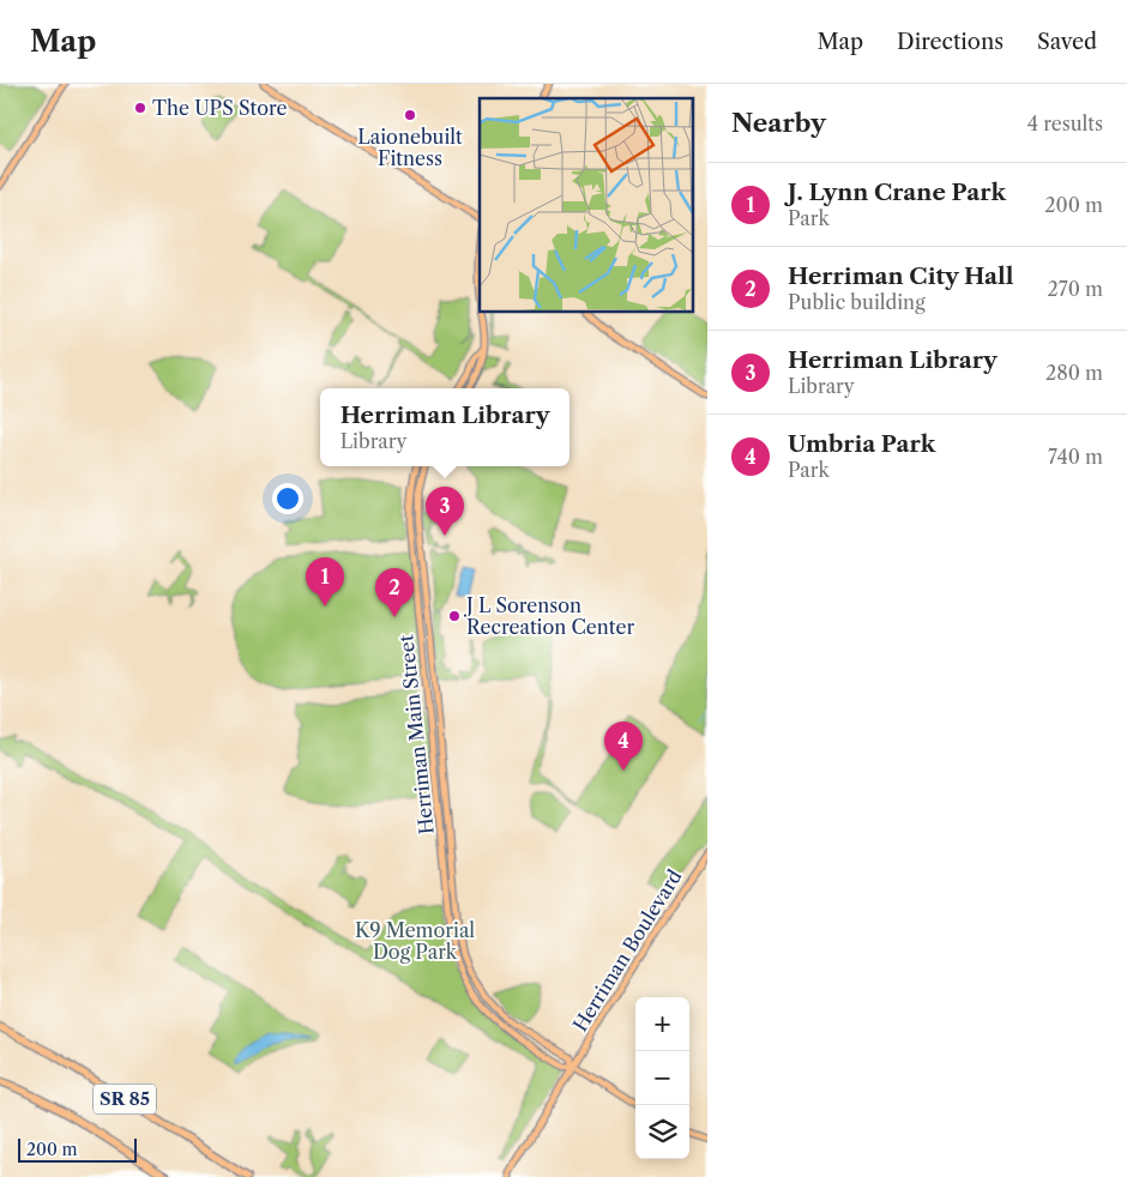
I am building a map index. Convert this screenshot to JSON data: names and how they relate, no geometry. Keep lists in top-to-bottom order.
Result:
{
  "streets": {
    "highway": ["SR 85"],
    "main road": ["Herriman Main Street", "Herriman Boulevard"]
  },
  "crossings": [
    ["Herriman Main Street", "Herriman Boulevard"]
  ],
  "parks": ["K9 Memorial Dog Park"],
  "places": ["The UPS Store", "Laionebuilt Fitness", "J L Sorenson Recreation Center"],
  "scale_bar": "200 m",
  "page": {
    "header": "Map",
    "nav": ["Map", "Directions", "Saved"],
    "heading": ["Nearby", "4 results"],
    "list": [
      {
        "mark": "1",
        "name": "J. Lynn Crane Park",
        "note": "Park",
        "value": "200 m"
      },
      {
        "mark": "2",
        "name": "Herriman City Hall",
        "note": "Public building",
        "value": "270 m"
      },
      {
        "mark": "3",
        "name": "Herriman Library",
        "note": "Library",
        "value": "280 m"
      },
      {
        "mark": "4",
        "name": "Umbria Park",
        "note": "Park",
        "value": "740 m"
      }
    ],
    "popup": ["Herriman Library", "Library"],
    "pins": [
      "3",
      "1",
      "2",
      "4"
    ],
    "map_buttons": ["+", "−"],
    "scale": "200 m"
  }
}
